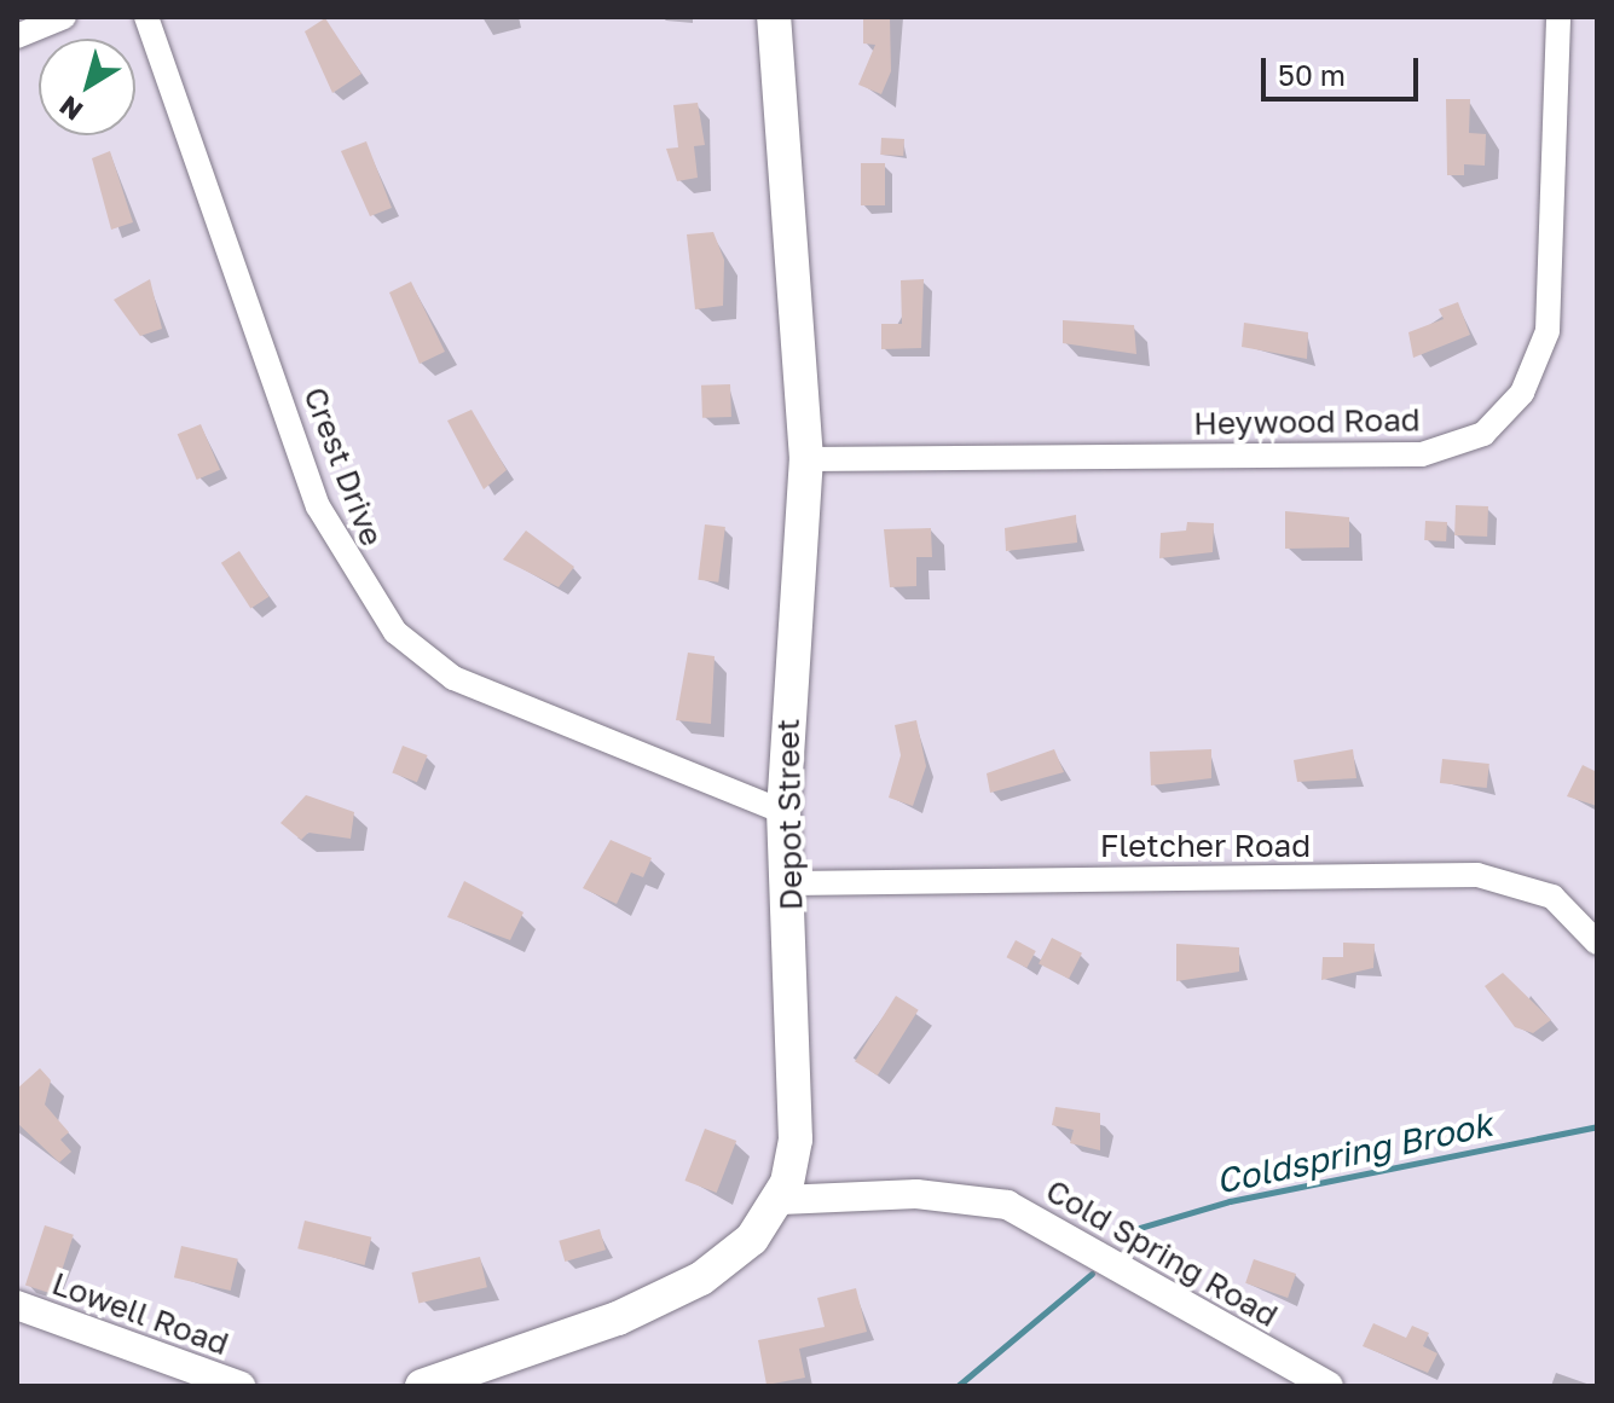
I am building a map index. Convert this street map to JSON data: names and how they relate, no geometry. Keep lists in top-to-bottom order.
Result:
{
  "streets": {
    "main road": ["Depot Street"],
    "street": [
      "Heywood Road",
      "Crest Drive",
      "Fletcher Road",
      "Cold Spring Road",
      "Lowell Road"
    ]
  },
  "crossings": [
    ["Heywood Road", "Depot Street"],
    ["Crest Drive", "Depot Street"],
    ["Depot Street", "Fletcher Road"],
    ["Depot Street", "Cold Spring Road"]
  ],
  "water": ["Coldspring Brook"],
  "scale_bar": "50 m",
  "north": "bottom left"
}
